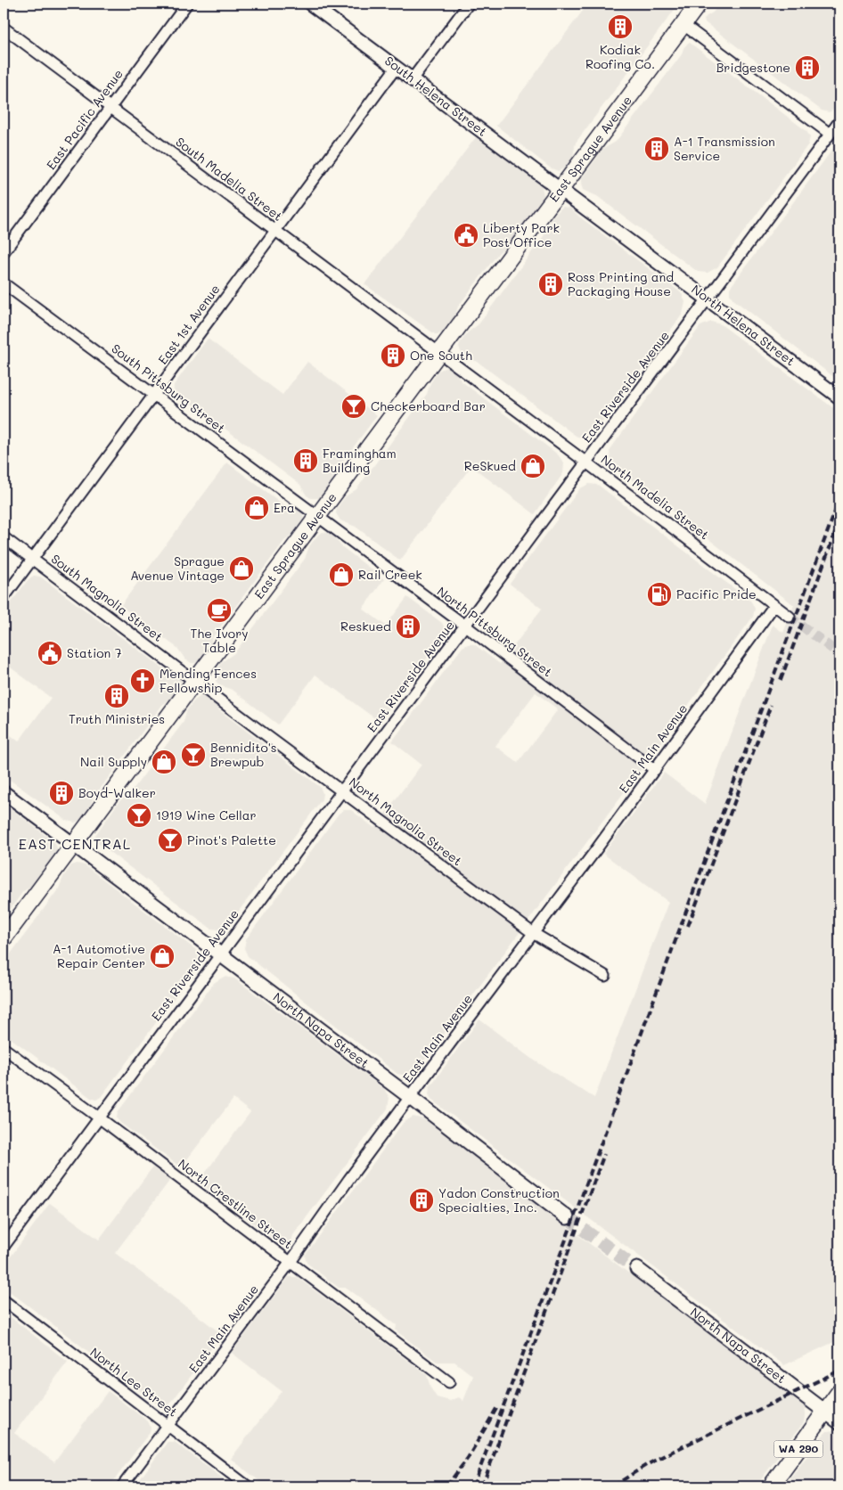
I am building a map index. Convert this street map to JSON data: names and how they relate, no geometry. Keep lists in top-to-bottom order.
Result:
{
  "streets": {
    "main road": ["East Sprague Avenue", "North Napa Street", "WA 290"],
    "street": [
      "South Helena Street",
      "East Pacific Avenue",
      "South Madelia Street",
      "East 1st Avenue",
      "North Helena Street",
      "East Riverside Avenue",
      "South Pittsburg Street",
      "North Madelia Street",
      "South Magnolia Street",
      "North Pittsburg Street",
      "East Main Avenue",
      "North Magnolia Street",
      "North Crestline Street",
      "North Lee Street"
    ]
  },
  "crossings": [
    ["South Helena Street", "East Sprague Avenue"],
    ["South Helena Street", "East 1st Avenue"],
    ["South Helena Street", "North Helena Street"],
    ["East Pacific Avenue", "South Madelia Street"],
    ["East Sprague Avenue", "South Madelia Street"],
    ["East Sprague Avenue", "North Helena Street"],
    ["East Sprague Avenue", "South Pittsburg Street"],
    ["East Sprague Avenue", "North Madelia Street"],
    ["East Sprague Avenue", "South Magnolia Street"],
    ["East Sprague Avenue", "North Pittsburg Street"],
    ["East Sprague Avenue", "North Magnolia Street"],
    ["East Sprague Avenue", "North Napa Street"],
    ["South Madelia Street", "East 1st Avenue"],
    ["South Madelia Street", "North Madelia Street"],
    ["East 1st Avenue", "South Pittsburg Street"],
    ["East 1st Avenue", "South Magnolia Street"],
    ["North Helena Street", "East Riverside Avenue"],
    ["East Riverside Avenue", "North Madelia Street"],
    ["East Riverside Avenue", "North Pittsburg Street"],
    ["East Riverside Avenue", "North Magnolia Street"],
    ["East Riverside Avenue", "North Napa Street"],
    ["East Riverside Avenue", "North Crestline Street"],
    ["South Pittsburg Street", "North Pittsburg Street"],
    ["North Madelia Street", "East Main Avenue"],
    ["South Magnolia Street", "North Magnolia Street"],
    ["North Pittsburg Street", "East Main Avenue"],
    ["East Main Avenue", "North Magnolia Street"],
    ["East Main Avenue", "North Napa Street"],
    ["East Main Avenue", "North Crestline Street"],
    ["East Main Avenue", "North Lee Street"],
    ["North Napa Street", "WA 290"]
  ],
  "districts": ["EAST CENTRAL"],
  "places": {
    "building": [
      "Kodiak Roofing Co.",
      "Bridgestone",
      "A-1 Transmission Service",
      "Ross Printing and Packaging House",
      "One South",
      "Framingham Building",
      "Reskued",
      "Truth Ministries",
      "Boyd-Walker",
      "Yadon Construction Specialties, Inc."
    ],
    "public building": ["Liberty Park Post Office", "Station 7"],
    "bar": [
      "Checkerboard Bar",
      "Bennidito's Brewpub",
      "1919 Wine Cellar",
      "Pinot's Palette"
    ],
    "shop": [
      "ReSkued",
      "Era",
      "Sprague Avenue Vintage",
      "Rail Creek",
      "Nail Supply",
      "A-1 Automotive Repair Center"
    ],
    "fuel station": ["Pacific Pride"],
    "cafe": ["The Ivory Table"],
    "church": ["Mending Fences Fellowship"]
  }
}
